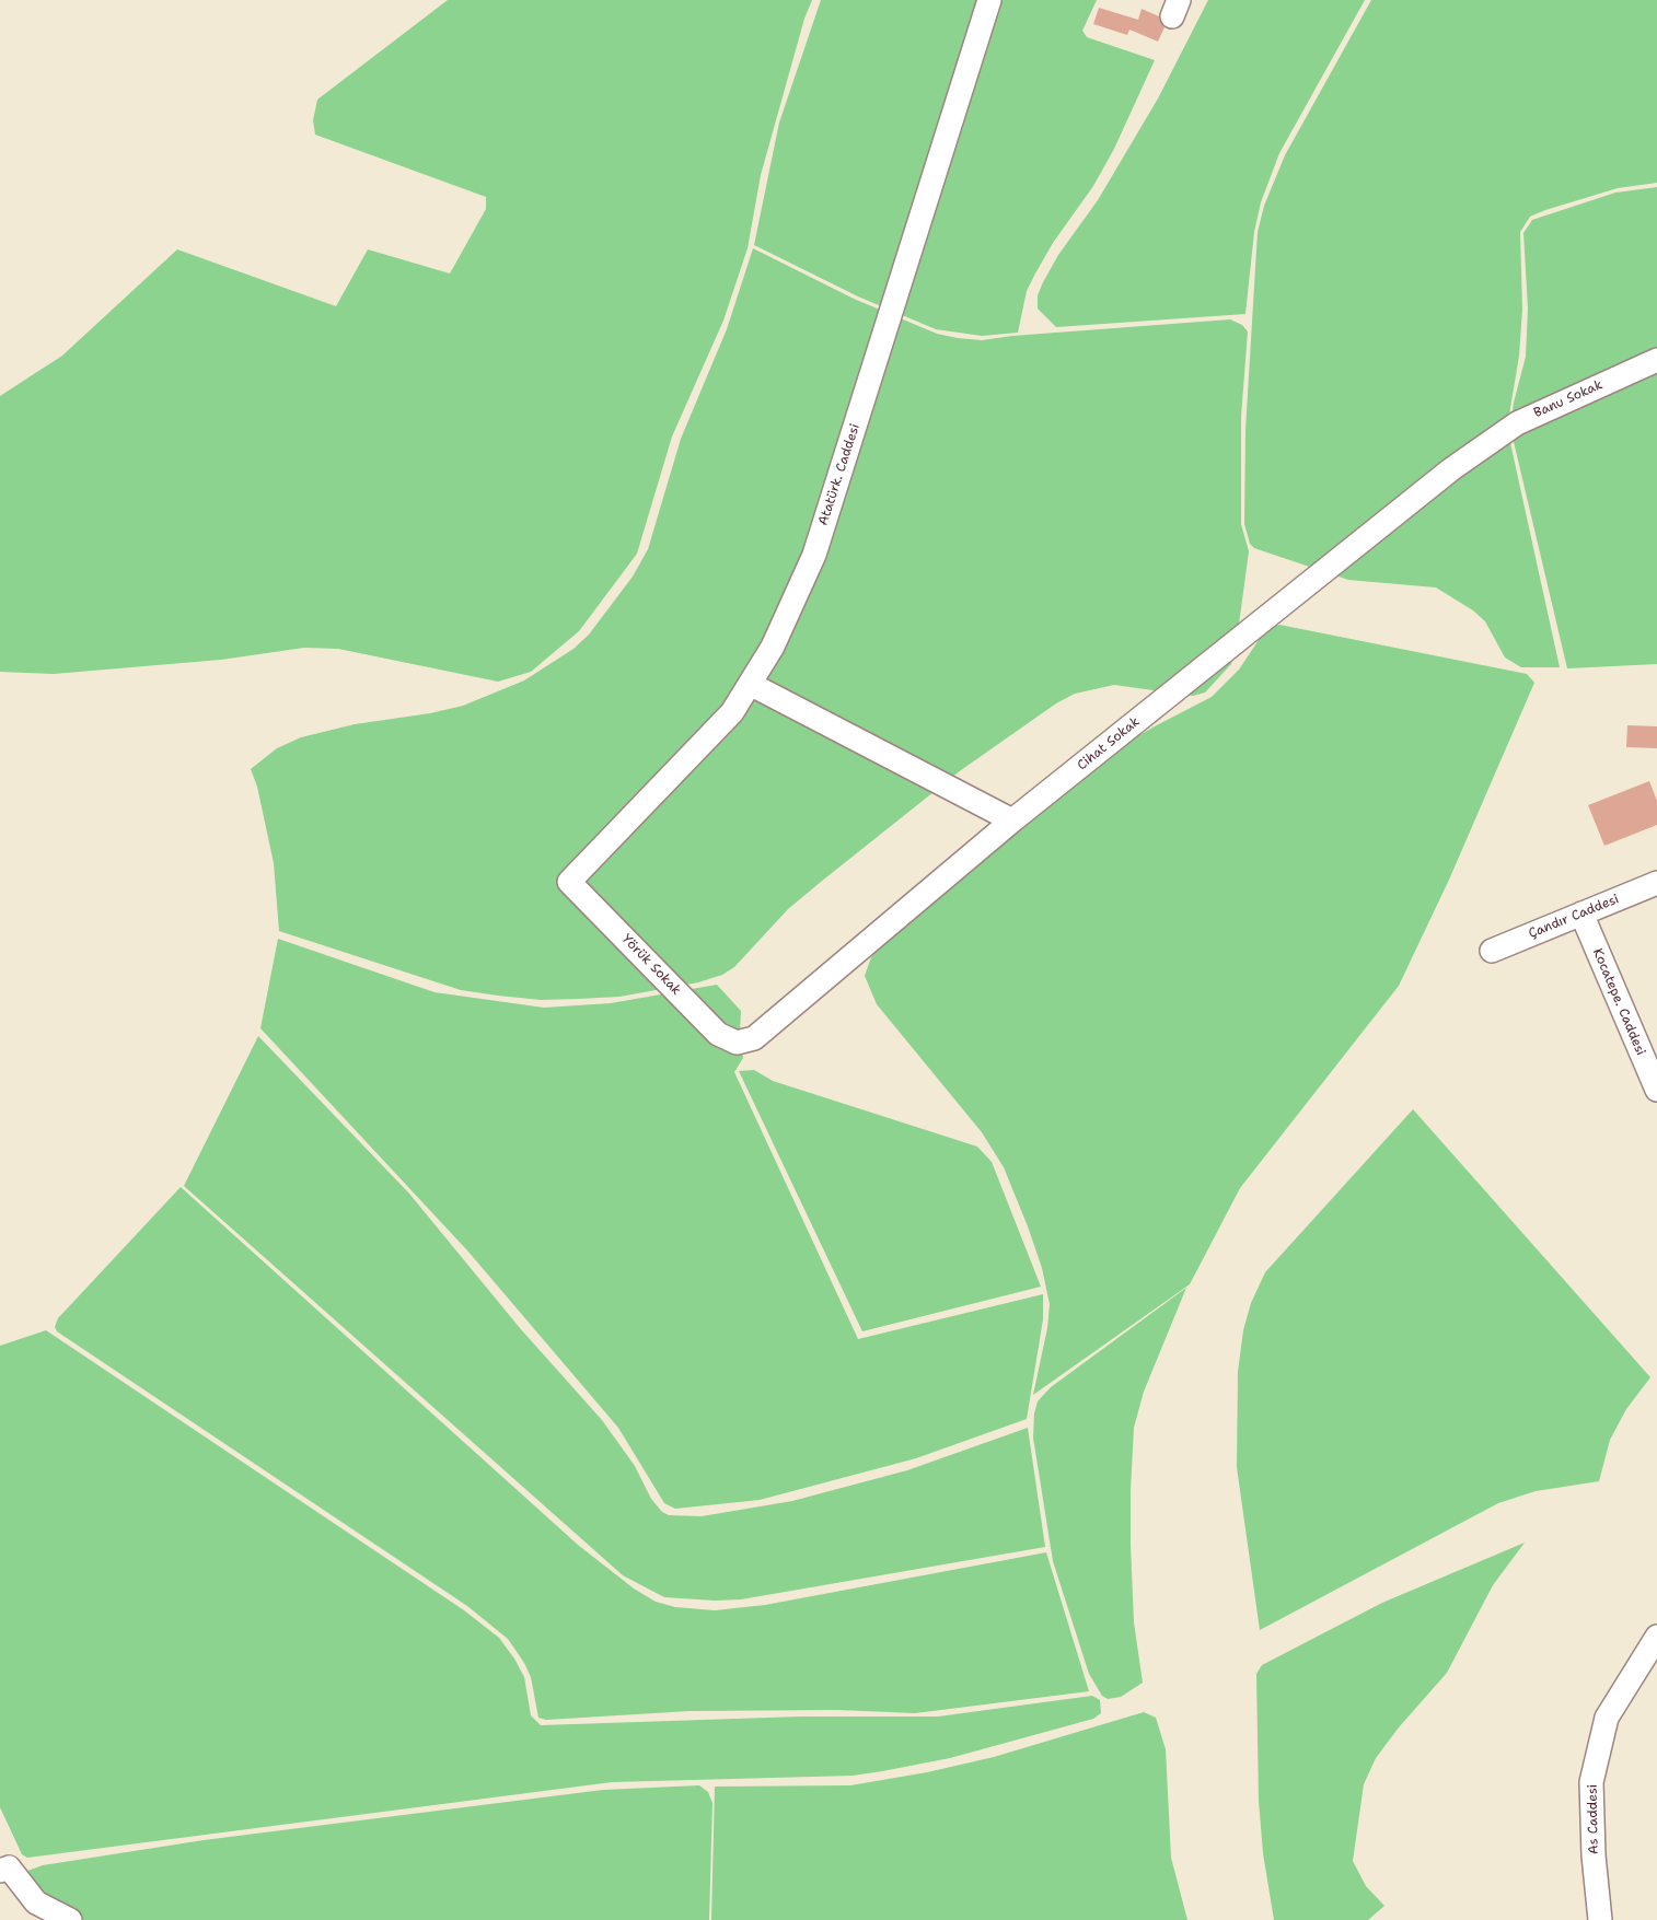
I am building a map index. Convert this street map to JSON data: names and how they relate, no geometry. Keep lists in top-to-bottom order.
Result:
{
  "streets": {
    "street": [
      "Banu Sokak",
      "Atatürk. Caddesi",
      "Cihat Sokak",
      "Çandır Caddesi",
      "Yörük Sokak",
      "Kocatepe. Caddesi",
      "As Caddesi"
    ]
  },
  "crossings": [
    ["Banu Sokak", "Cihat Sokak"],
    ["Atatürk. Caddesi", "Yörük Sokak"],
    ["Cihat Sokak", "Yörük Sokak"],
    ["Çandır Caddesi", "Kocatepe. Caddesi"]
  ]
}
